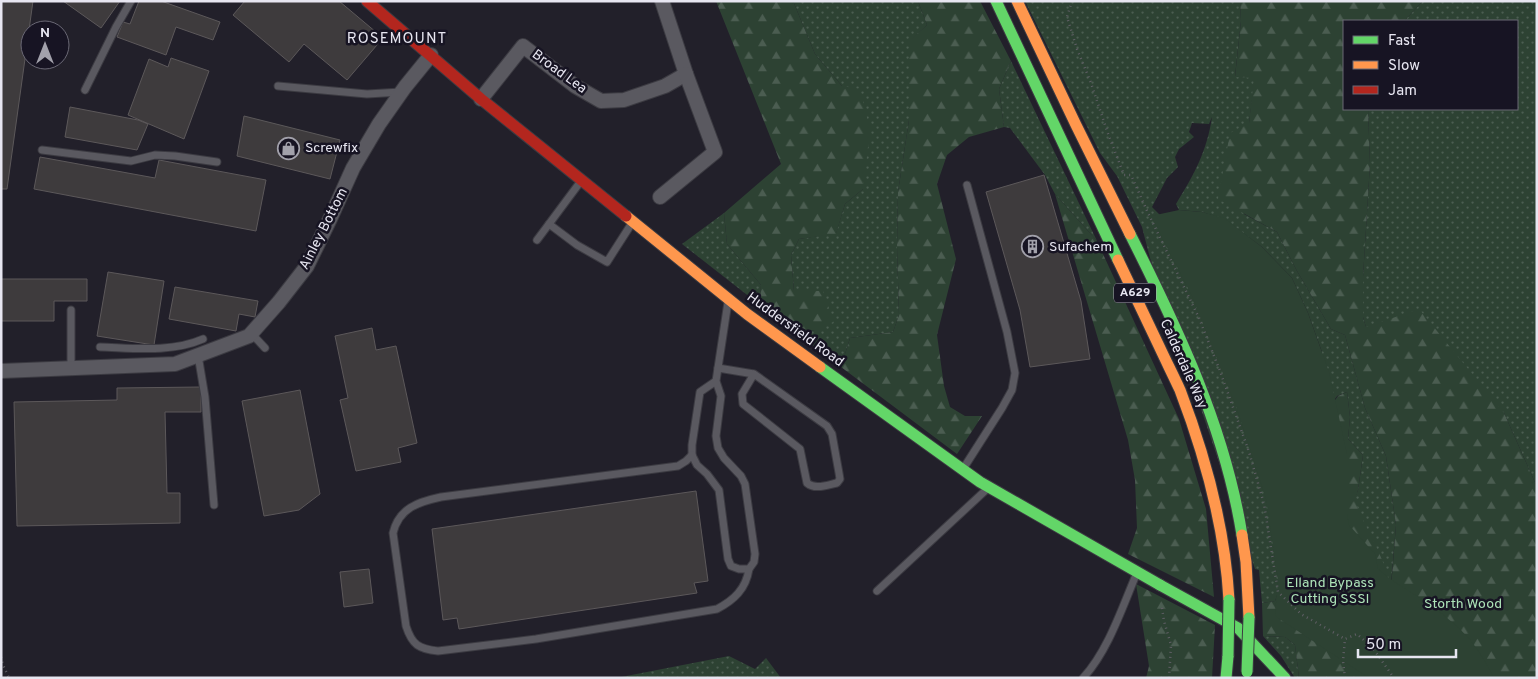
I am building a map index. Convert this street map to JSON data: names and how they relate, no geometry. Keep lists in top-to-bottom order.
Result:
{
  "streets": {
    "main road": ["A629", "Huddersfield Road", "Calderdale Way"],
    "street": ["Broad Lea", "Ainley Bottom"]
  },
  "crossings": [
    ["Broad Lea", "Huddersfield Road"],
    ["Ainley Bottom", "Huddersfield Road"]
  ],
  "districts": ["ROSEMOUNT"],
  "parks": ["Elland Bypass Cutting SSSI", "Storth Wood"],
  "places": {
    "shop": ["Screwfix"],
    "building": ["Sufachem"]
  },
  "legend": ["Fast", "Slow", "Jam"],
  "scale_bar": "50 m",
  "north": "top"
}
